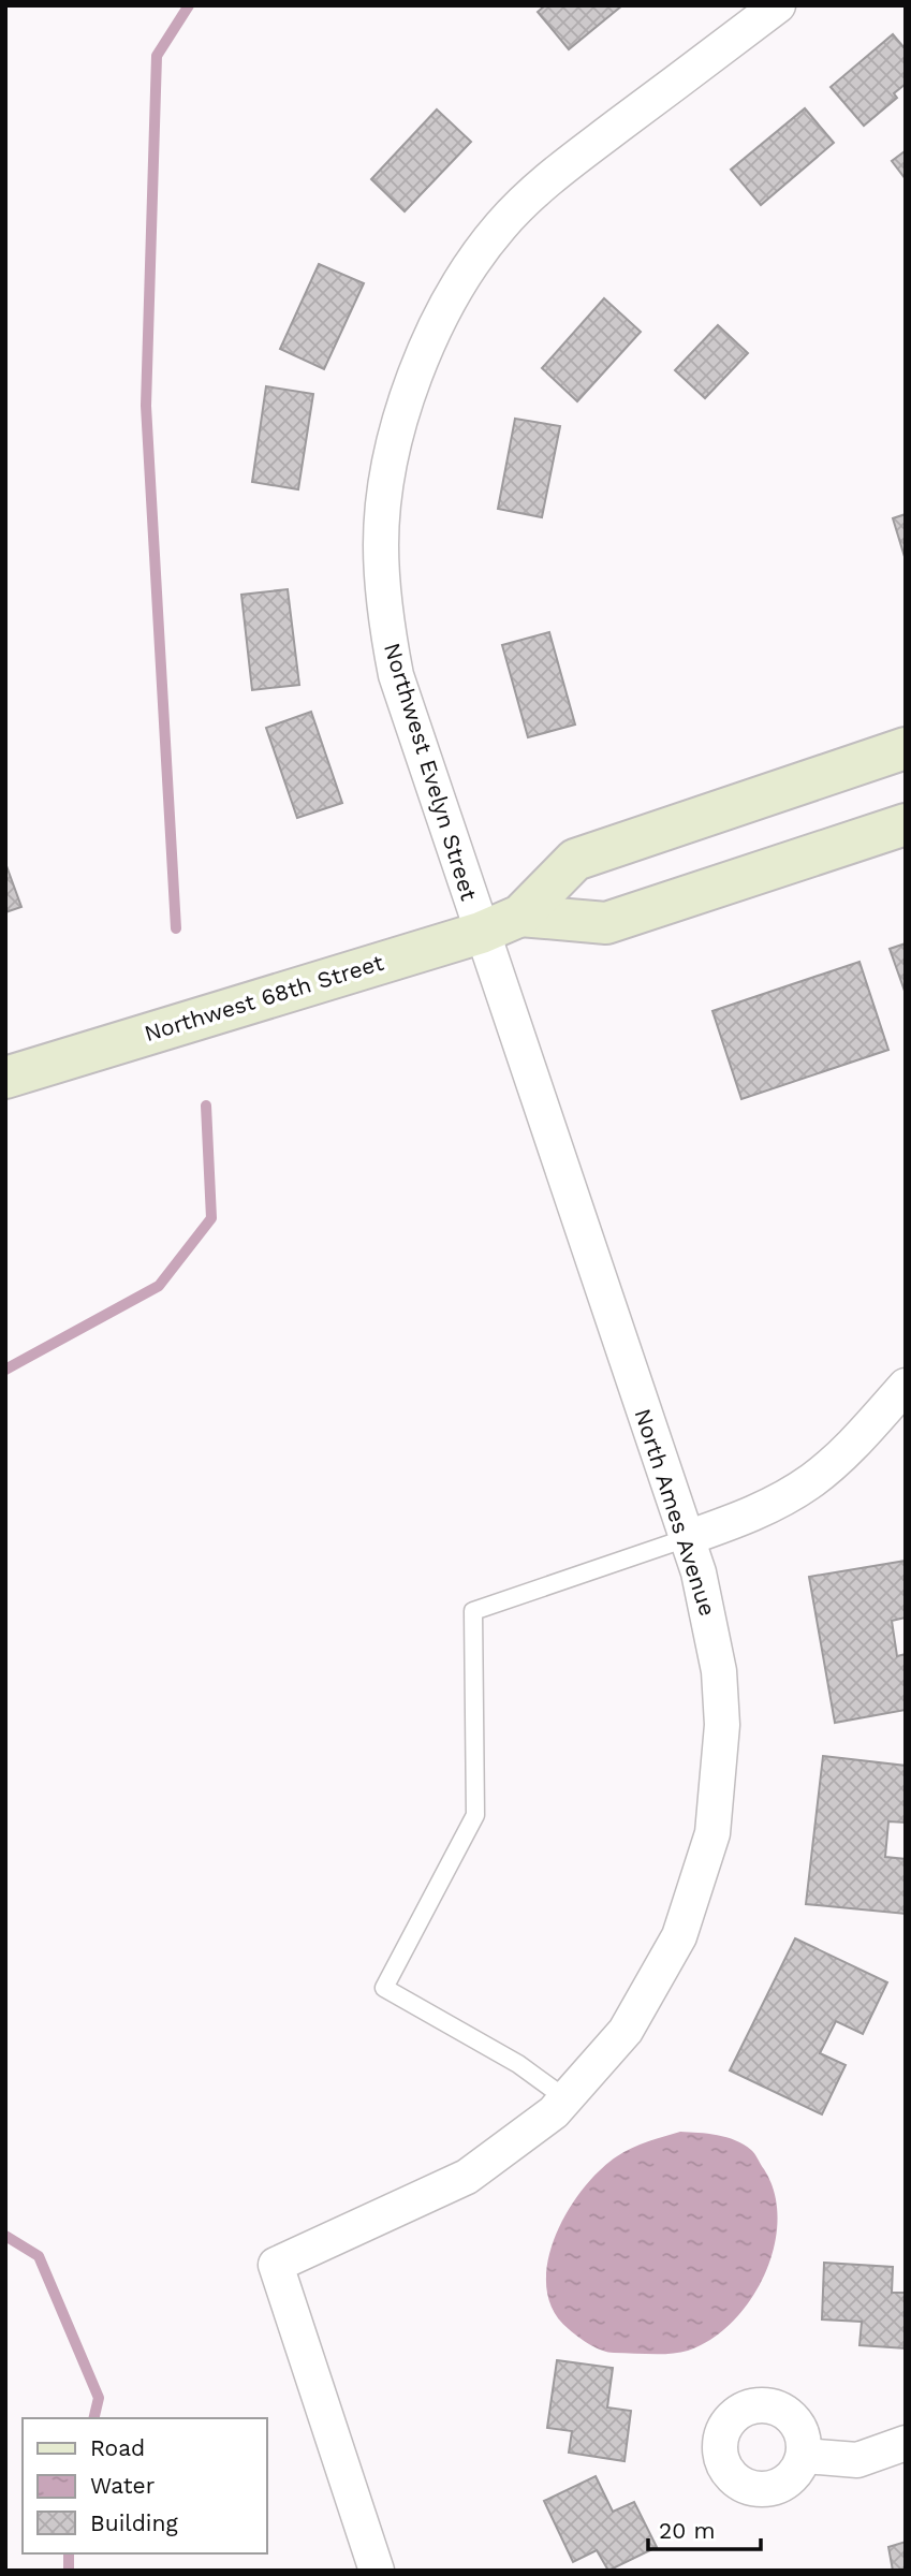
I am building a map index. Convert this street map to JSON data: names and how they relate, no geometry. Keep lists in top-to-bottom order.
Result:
{
  "streets": {
    "main road": ["Northwest 68th Street"],
    "street": ["Northwest Evelyn Street", "North Ames Avenue"]
  },
  "crossings": [
    ["Northwest Evelyn Street", "Northwest 68th Street"],
    ["Northwest Evelyn Street", "North Ames Avenue"],
    ["Northwest 68th Street", "North Ames Avenue"]
  ],
  "legend": ["Road", "Water", "Building"],
  "scale_bar": "20 m"
}
